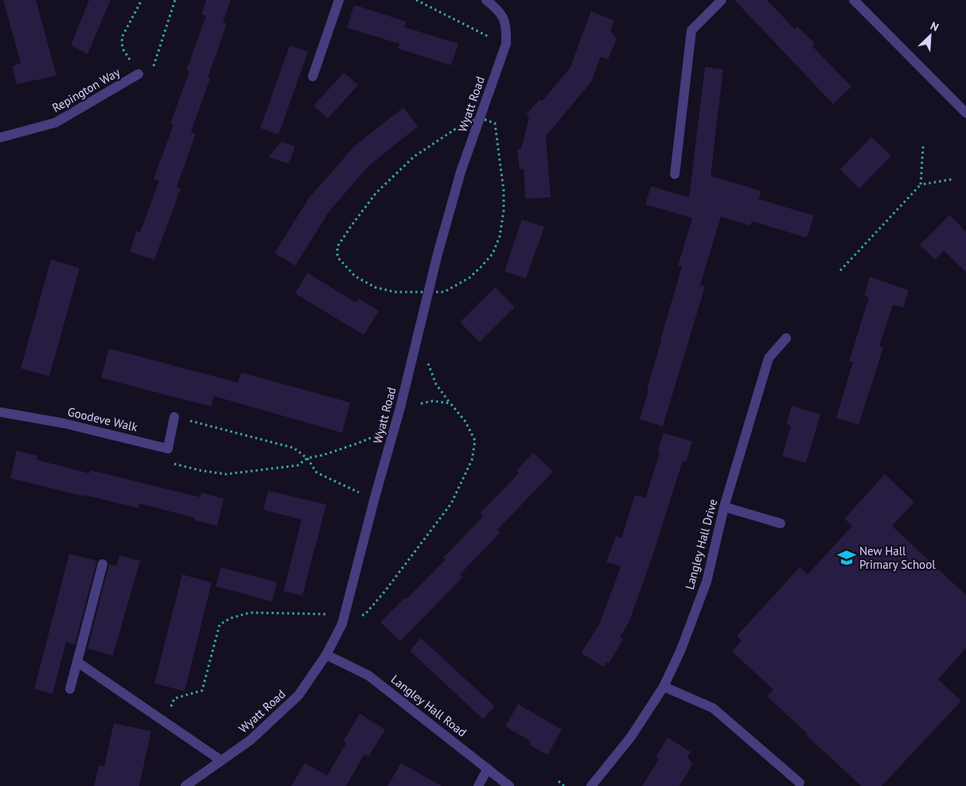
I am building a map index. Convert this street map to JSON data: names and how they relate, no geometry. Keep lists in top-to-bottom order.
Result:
{
  "streets": {
    "street": [
      "Repington Way",
      "Wyatt Road",
      "Goodeve Walk",
      "Langley Hall Drive",
      "Langley Hall Road"
    ]
  },
  "crossings": [
    ["Wyatt Road", "Langley Hall Road"]
  ],
  "places": {
    "school or university": ["New Hall Primary School"]
  },
  "north": "top right"
}
